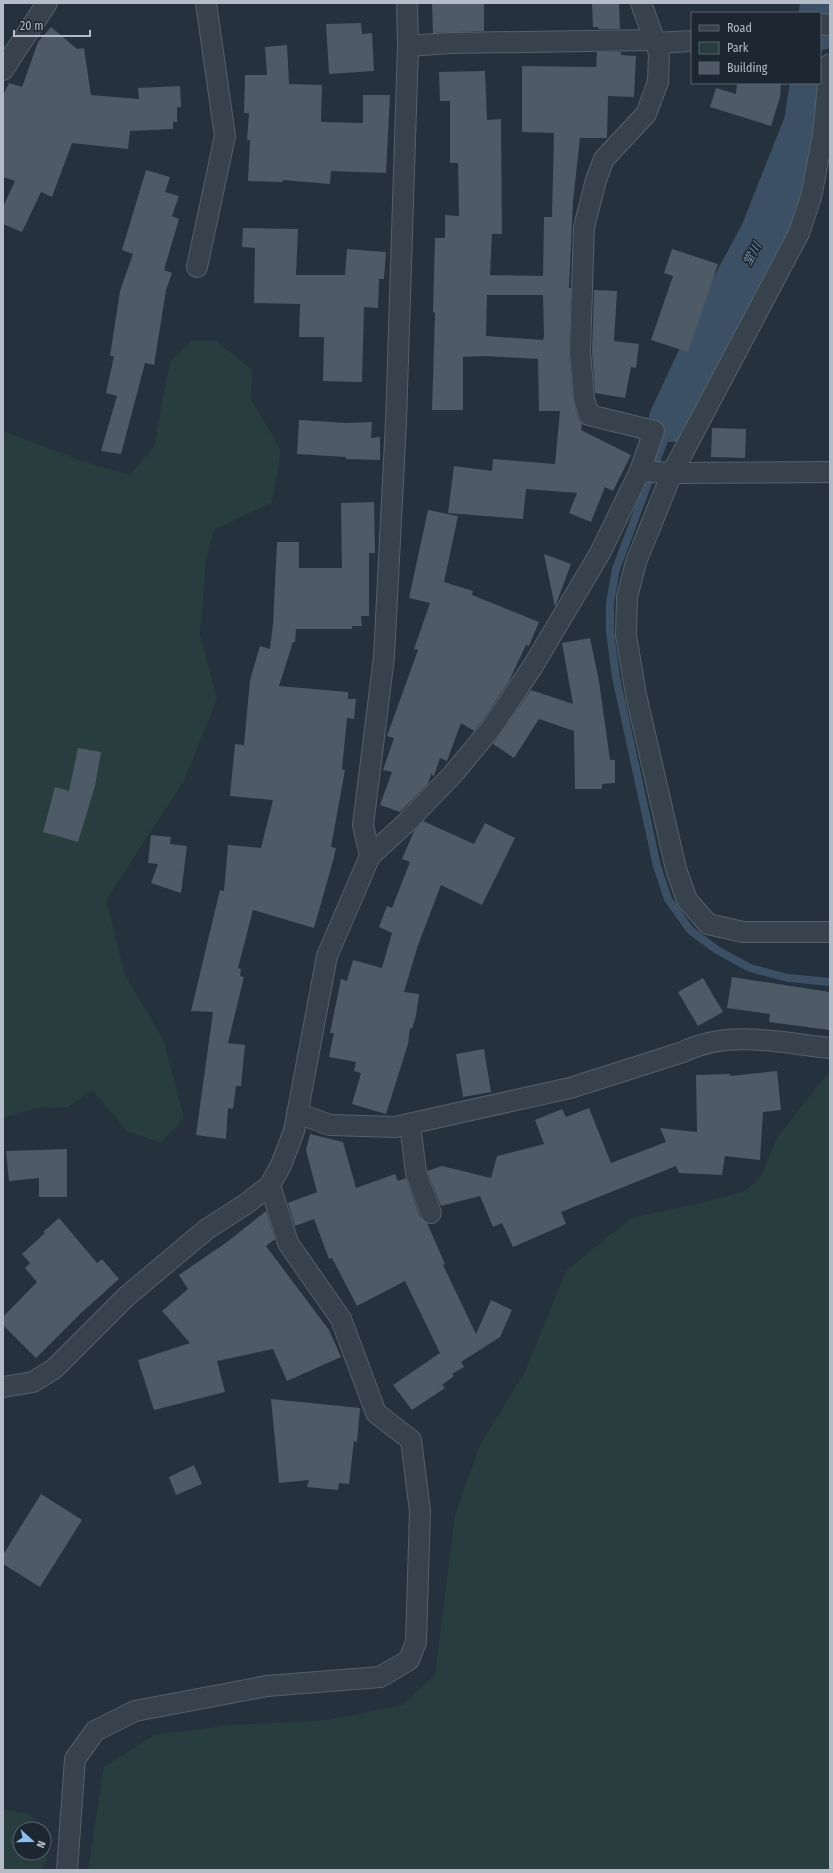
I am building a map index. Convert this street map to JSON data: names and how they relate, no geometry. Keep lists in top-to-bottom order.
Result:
{
  "water": ["堂川"],
  "legend": ["Road", "Park", "Building"],
  "scale_bar": "20 m",
  "north": "right"
}
